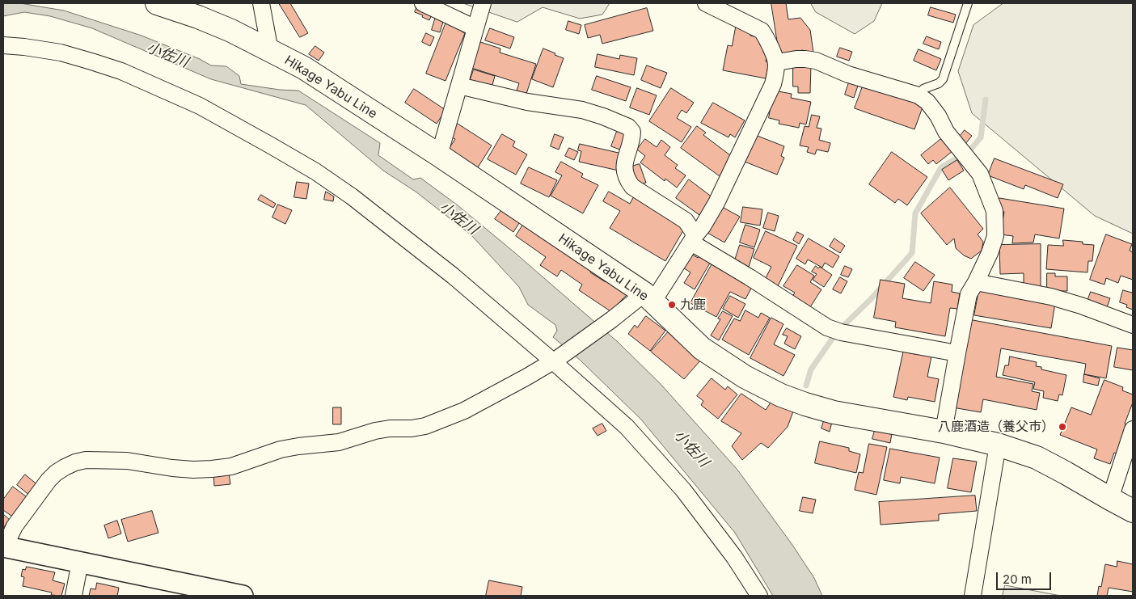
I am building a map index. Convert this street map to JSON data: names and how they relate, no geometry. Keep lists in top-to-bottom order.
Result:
{
  "streets": {
    "main road": ["Hikage Yabu Line"]
  },
  "water": ["小佐川"],
  "places": ["九鹿", "八鹿酒造（養父市）"],
  "scale_bar": "20 m"
}
